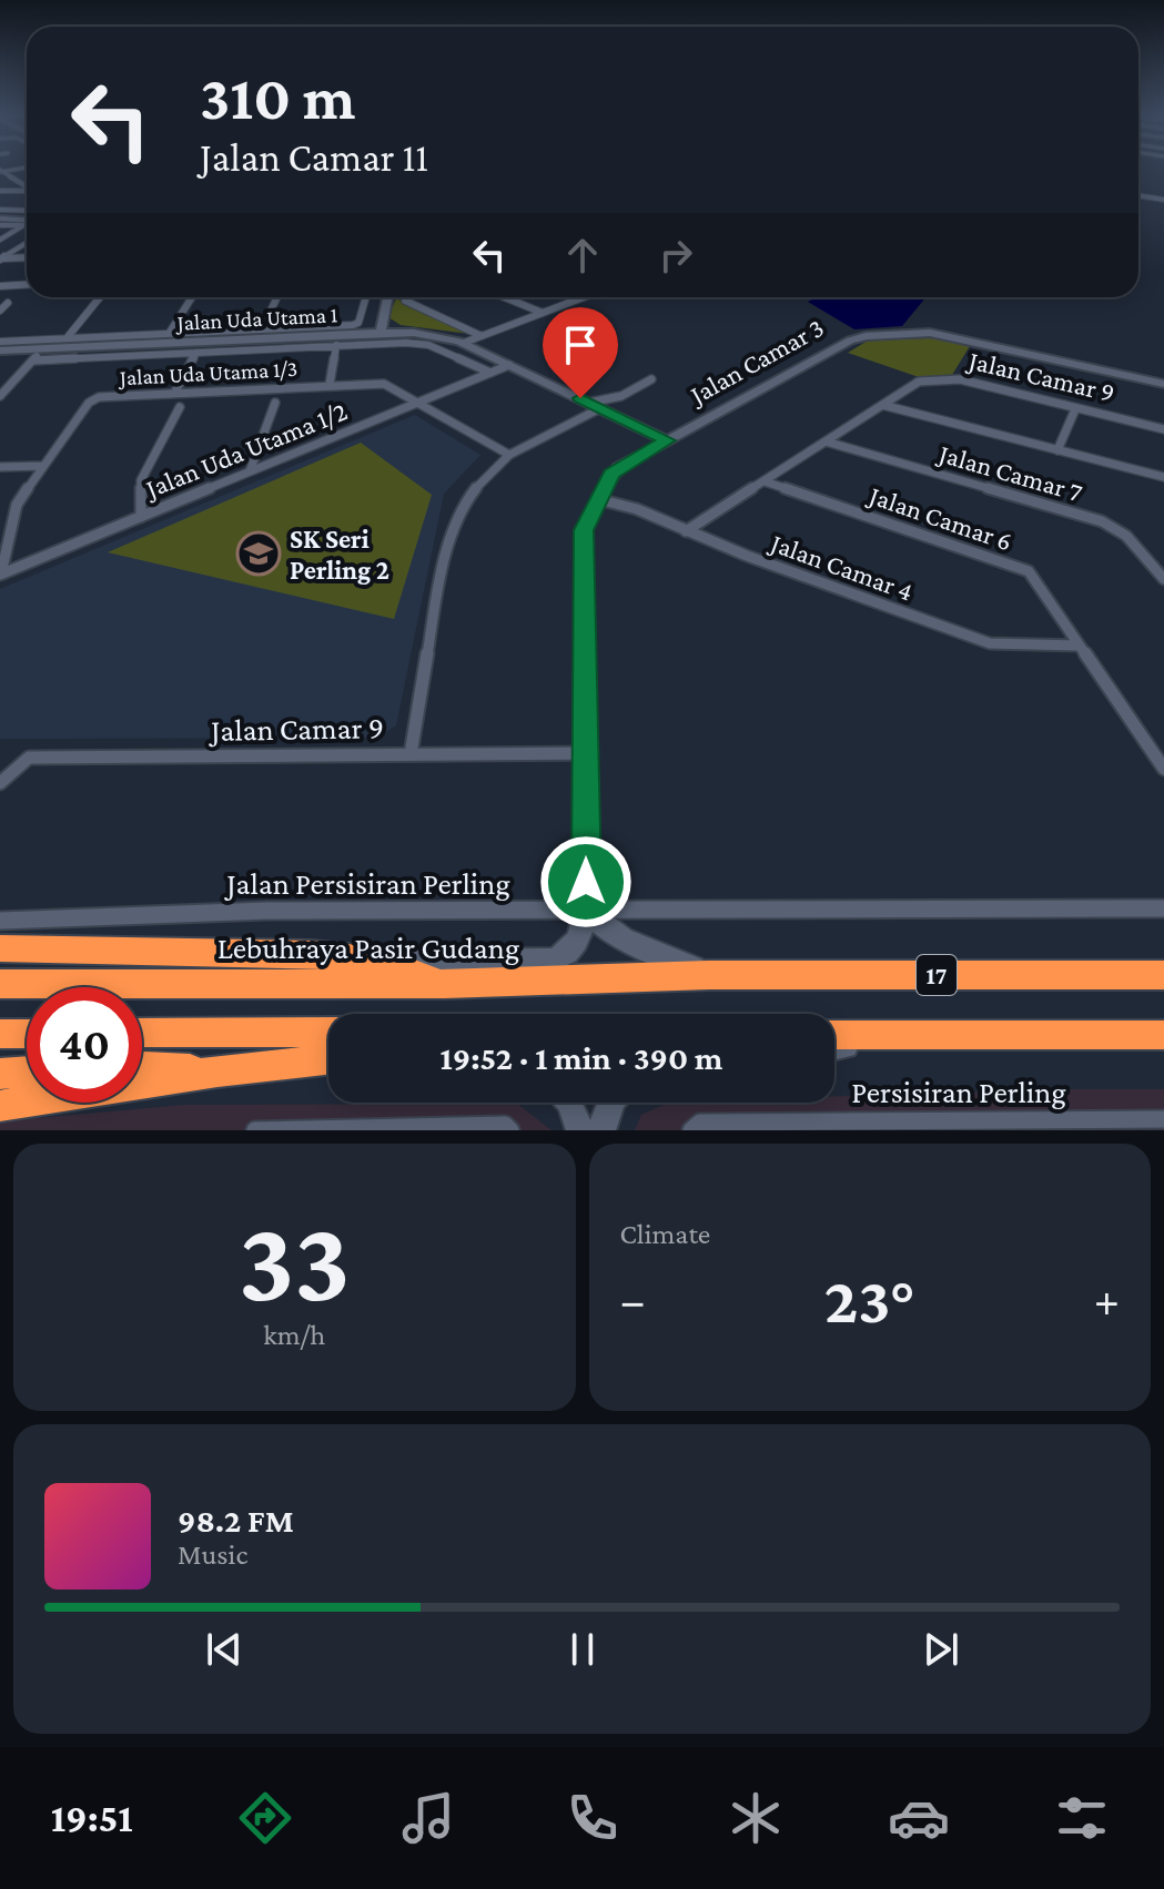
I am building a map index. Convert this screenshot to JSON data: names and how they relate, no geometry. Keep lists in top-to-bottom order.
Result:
{
  "streets": {
    "highway": ["Lebuhraya Pasir Gudang", "17"],
    "street": [
      "Jalan Uda Utama 1",
      "Jalan Camar 3",
      "Jalan Uda Utama 1/3",
      "Jalan Camar 9",
      "Jalan Uda Utama 1/2",
      "Jalan Camar 7",
      "Jalan Camar 6",
      "Jalan Camar 4",
      "Jalan Persisiran Perling",
      "Persisiran Perling"
    ]
  },
  "crossings": [
    ["Jalan Uda Utama 1", "Jalan Camar 3"],
    ["Jalan Uda Utama 1", "Jalan Uda Utama 1/2"],
    ["Jalan Camar 3", "Jalan Camar 9"],
    ["Jalan Camar 3", "Jalan Camar 4"],
    ["Jalan Camar 3", "Jalan Persisiran Perling"],
    ["Jalan Uda Utama 1/3", "Jalan Uda Utama 1/2"],
    ["Jalan Camar 9", "Jalan Camar 7"],
    ["Jalan Camar 9", "Jalan Camar 6"],
    ["Jalan Camar 9", "Jalan Camar 4"],
    ["Jalan Camar 6", "Jalan Camar 4"]
  ],
  "places": {
    "school or university": ["SK Seri Perling 2"]
  },
  "page": {
    "turn": ["310 m", "Jalan Camar 11"],
    "limit": "40",
    "trip": "19:52 · 1 min · 390 m",
    "tile": [
      ["33", "km/h"],
      "Climate"
    ],
    "heat": ["−", "23°", "+"],
    "song": ["98.2 FM", "Music"],
    "tabs": "19:51"
  }
}
